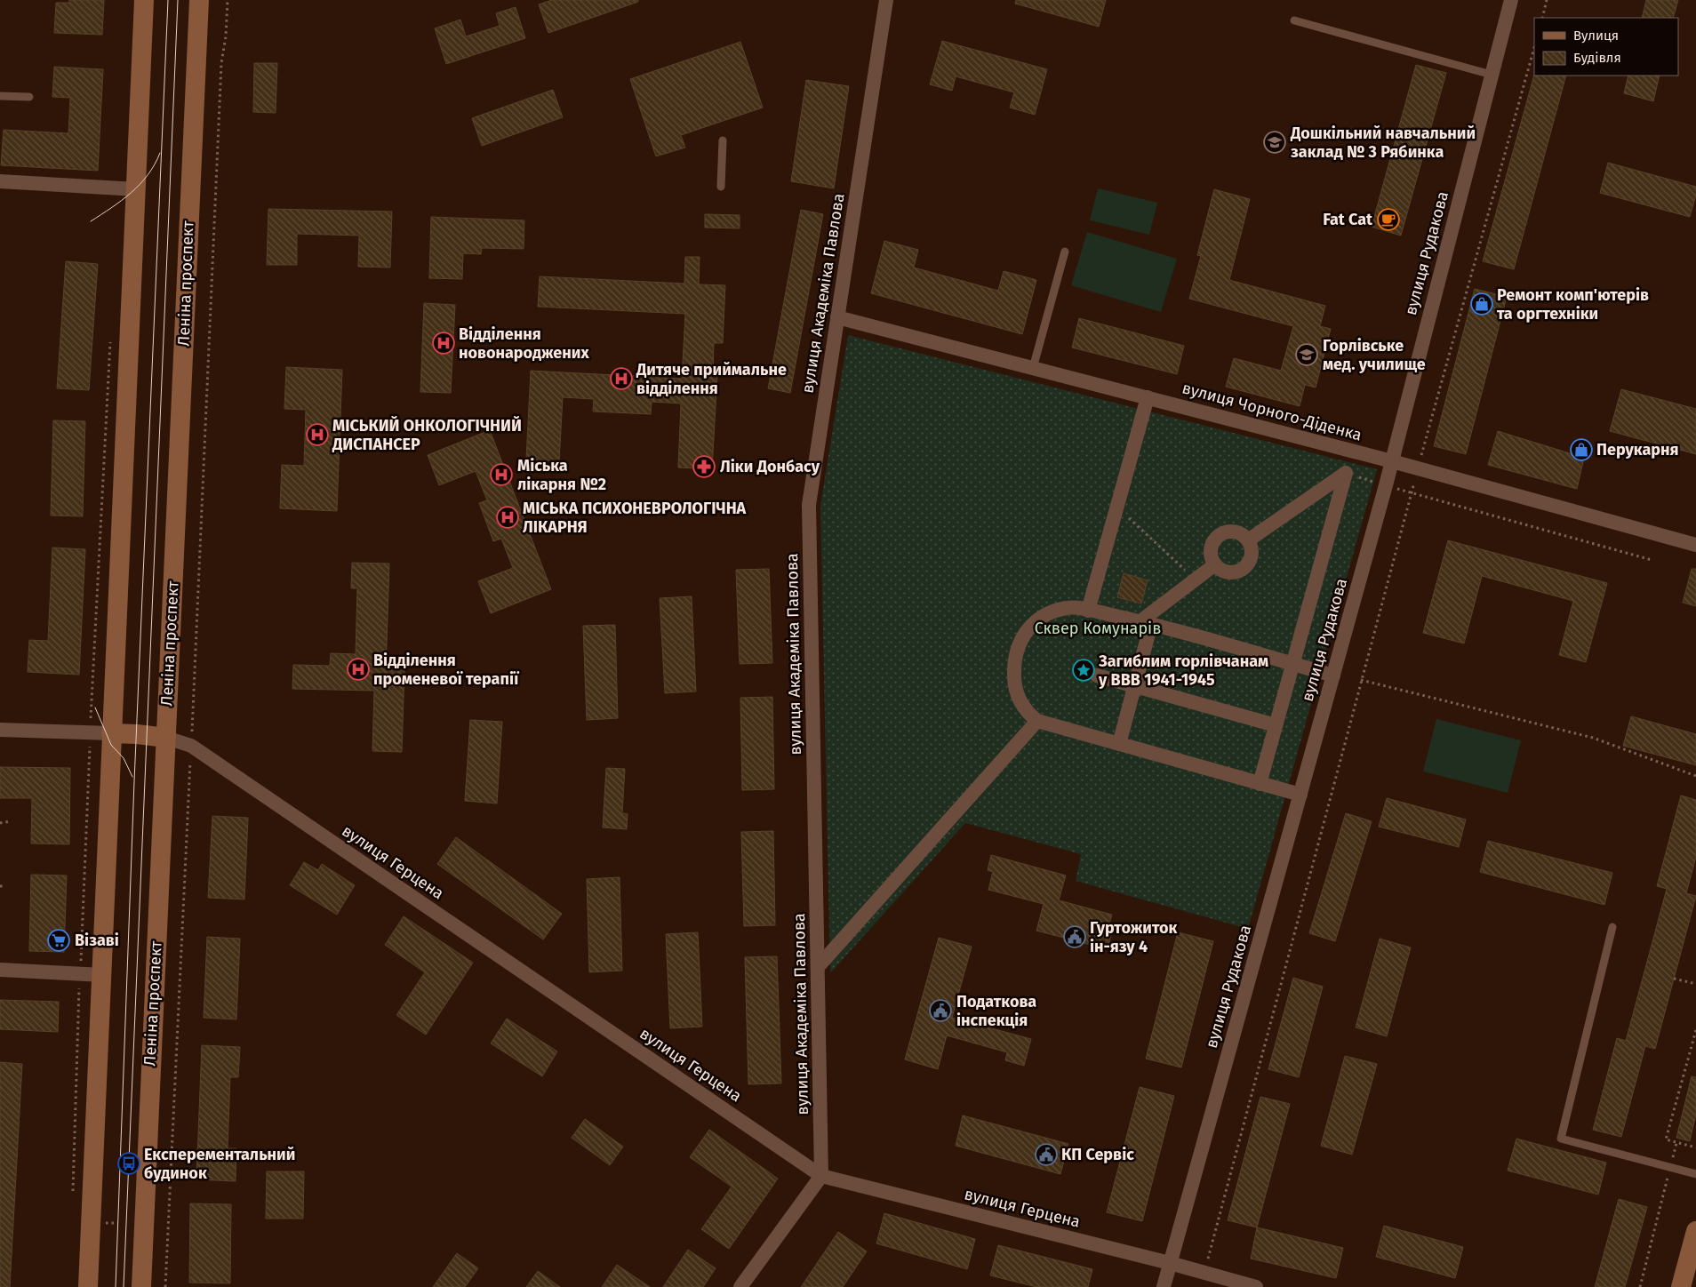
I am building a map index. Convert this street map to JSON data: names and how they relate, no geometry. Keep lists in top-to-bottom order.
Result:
{
  "streets": {
    "main road": ["Леніна проспект"],
    "street": [
      "вулиця Рудакова",
      "вулиця Академіка Павлова",
      "вулиця Чорного-Діденка",
      "вулиця Герцена"
    ]
  },
  "crossings": [
    ["вулиця Рудакова", "вулиця Чорного-Діденка"],
    ["вулиця Рудакова", "вулиця Герцена"],
    ["Леніна проспект", "вулиця Герцена"],
    ["вулиця Академіка Павлова", "вулиця Чорного-Діденка"],
    ["вулиця Академіка Павлова", "вулиця Герцена"]
  ],
  "parks": ["Сквер Комунарів"],
  "places": {
    "school or university": ["Дошкільний навчальний заклад № 3 Рябинка", "Горлівське мед. училище"],
    "cafe": ["Fat Cat"],
    "shop": ["Ремонт комп'ютерів та оргтехніки", "Перукарня"],
    "hospital": [
      "Відділення новонароджених",
      "Дитяче приймальне відділення",
      "МІСЬКИЙ ОНКОЛОГІЧНИЙ ДИСПАНСЕР",
      "Міська лікарня №2",
      "МІСЬКА ПСИХОНЕВРОЛОГІЧНА ЛІКАРНЯ",
      "Відділення променевої терапії"
    ],
    "pharmacy": ["Ліки Донбасу"],
    "place": ["Загиблим горлівчанам у ВВВ 1941-1945"],
    "public building": ["Гуртожиток ін-язу 4", "Податкова інспекція", "КП Сервіс"],
    "supermarket": ["Візаві"],
    "bus stop": ["Експерементальний будинок"]
  },
  "legend": ["Вулиця", "Будівля"]
}
